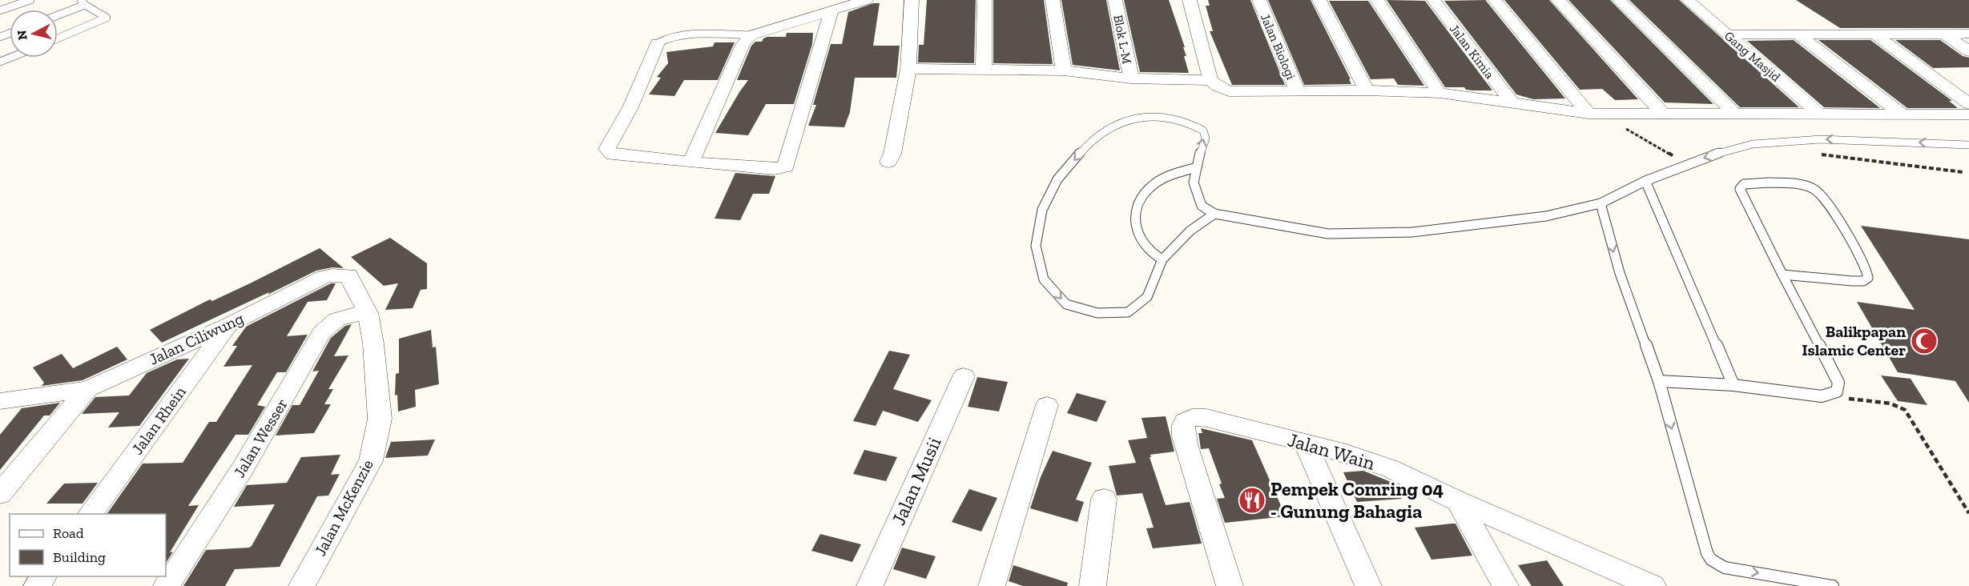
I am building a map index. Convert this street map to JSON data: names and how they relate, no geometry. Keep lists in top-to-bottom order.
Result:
{
  "streets": {
    "street": [
      "Blok L-M",
      "Jalan Biologi",
      "Jalan Kimia",
      "Gang Masjid",
      "Jalan Ciliwung",
      "Jalan Rhein",
      "Jalan Wesser",
      "Jalan Wain",
      "Jalan Musii",
      "Jalan McKenzie"
    ]
  },
  "crossings": [
    ["Jalan Ciliwung", "Jalan Rhein"],
    ["Jalan Ciliwung", "Jalan Wesser"],
    ["Jalan Ciliwung", "Jalan McKenzie"],
    ["Jalan Wesser", "Jalan McKenzie"]
  ],
  "places": {
    "mosque": ["Balikpapan Islamic Center"],
    "restaurant": ["Pempek Comring 04 - Gunung Bahagia"]
  },
  "legend": ["Road", "Building"],
  "north": "left"
}
